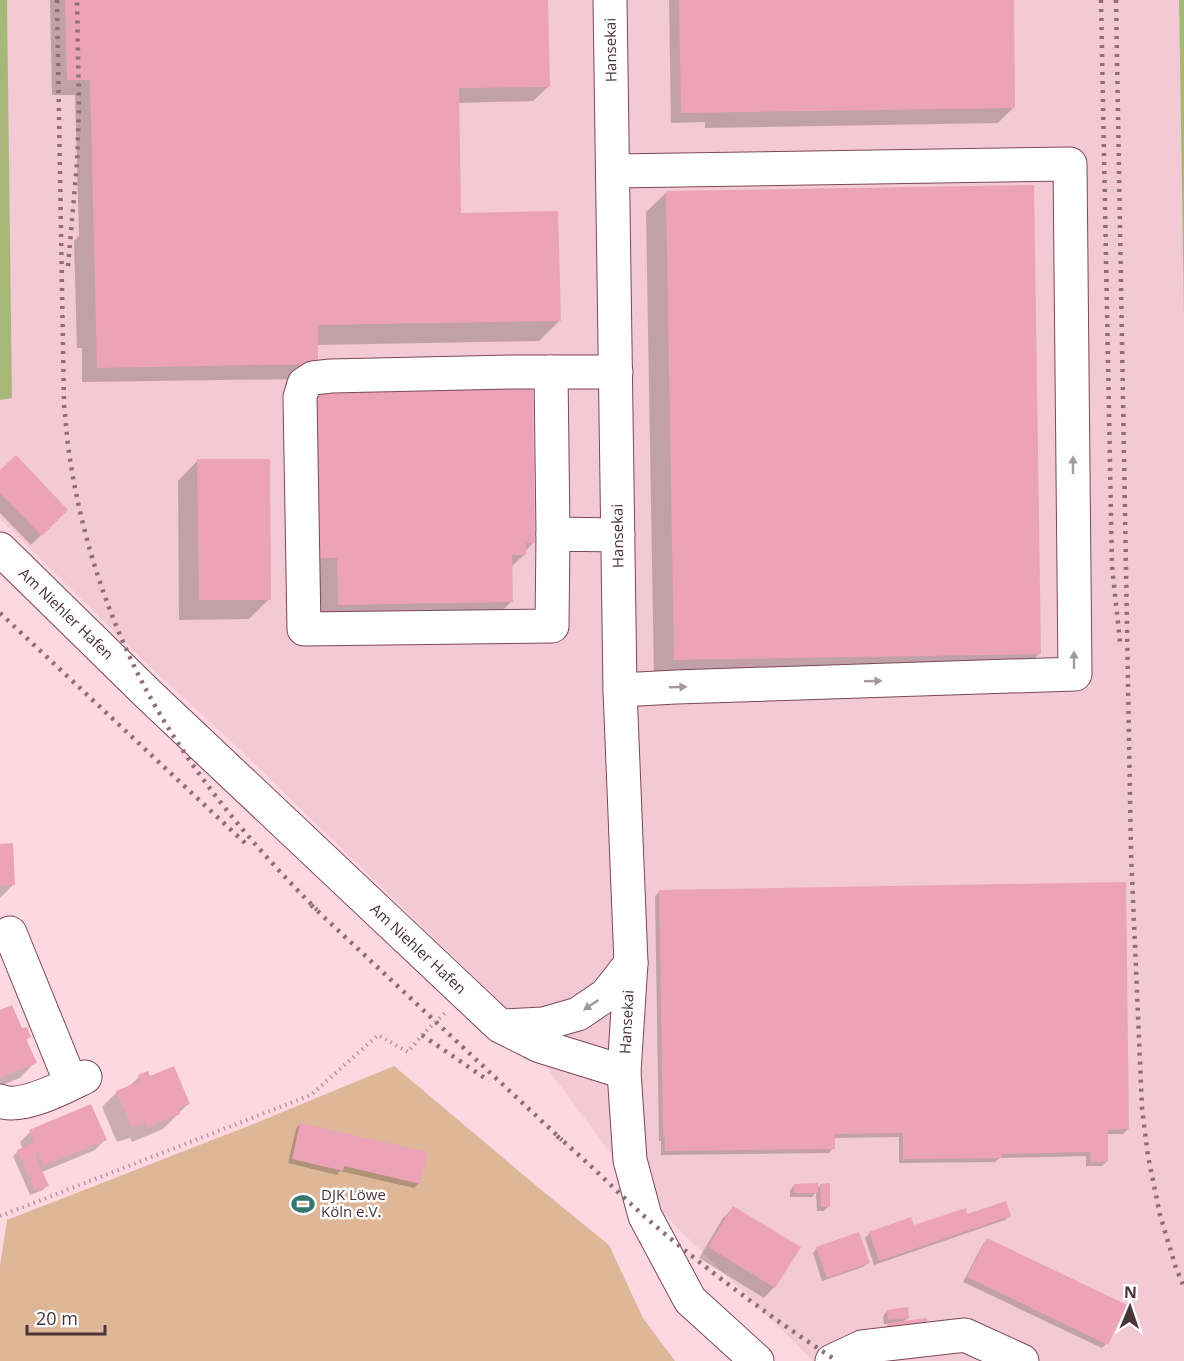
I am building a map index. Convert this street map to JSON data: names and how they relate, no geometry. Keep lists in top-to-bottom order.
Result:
{
  "streets": {
    "street": ["Hansekai", "Am Niehler Hafen"]
  },
  "crossings": [
    ["Hansekai", "Am Niehler Hafen"]
  ],
  "places": {
    "sports": ["DJK Löwe Köln e.V."]
  },
  "scale_bar": "20 m",
  "north": "top"
}
